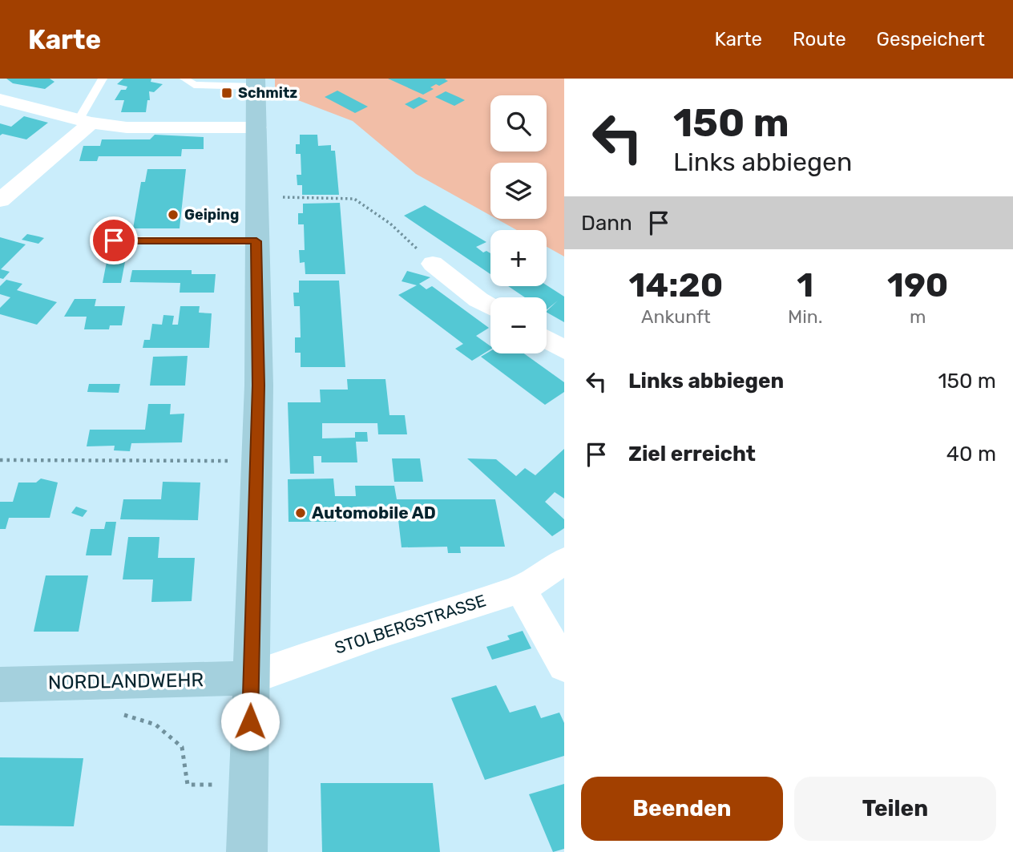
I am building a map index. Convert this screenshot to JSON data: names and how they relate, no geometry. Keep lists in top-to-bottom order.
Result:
{
  "streets": {
    "street": ["STOLBERGSTRASSE", "NORDLANDWEHR"]
  },
  "crossings": [
    ["STOLBERGSTRASSE", "NORDLANDWEHR"]
  ],
  "places": {
    "transit": ["Schmitz"],
    "other": ["Geiping", "Automobile AD"]
  },
  "page": {
    "header": "Karte",
    "nav": ["Karte", "Route", "Gespeichert"],
    "turn": ["150 m", "Links abbiegen"],
    "map_buttons": ["+", "−"],
    "then": "Dann",
    "eta": [
      "14:20",
      "Ankunft",
      "1",
      "Min.",
      "190",
      "m"
    ],
    "list": [
      {
        "name": "Links abbiegen",
        "value": "150 m"
      },
      {
        "name": "Ziel erreicht",
        "value": "40 m"
      }
    ],
    "buttons": ["Beenden", "Teilen"]
  }
}
